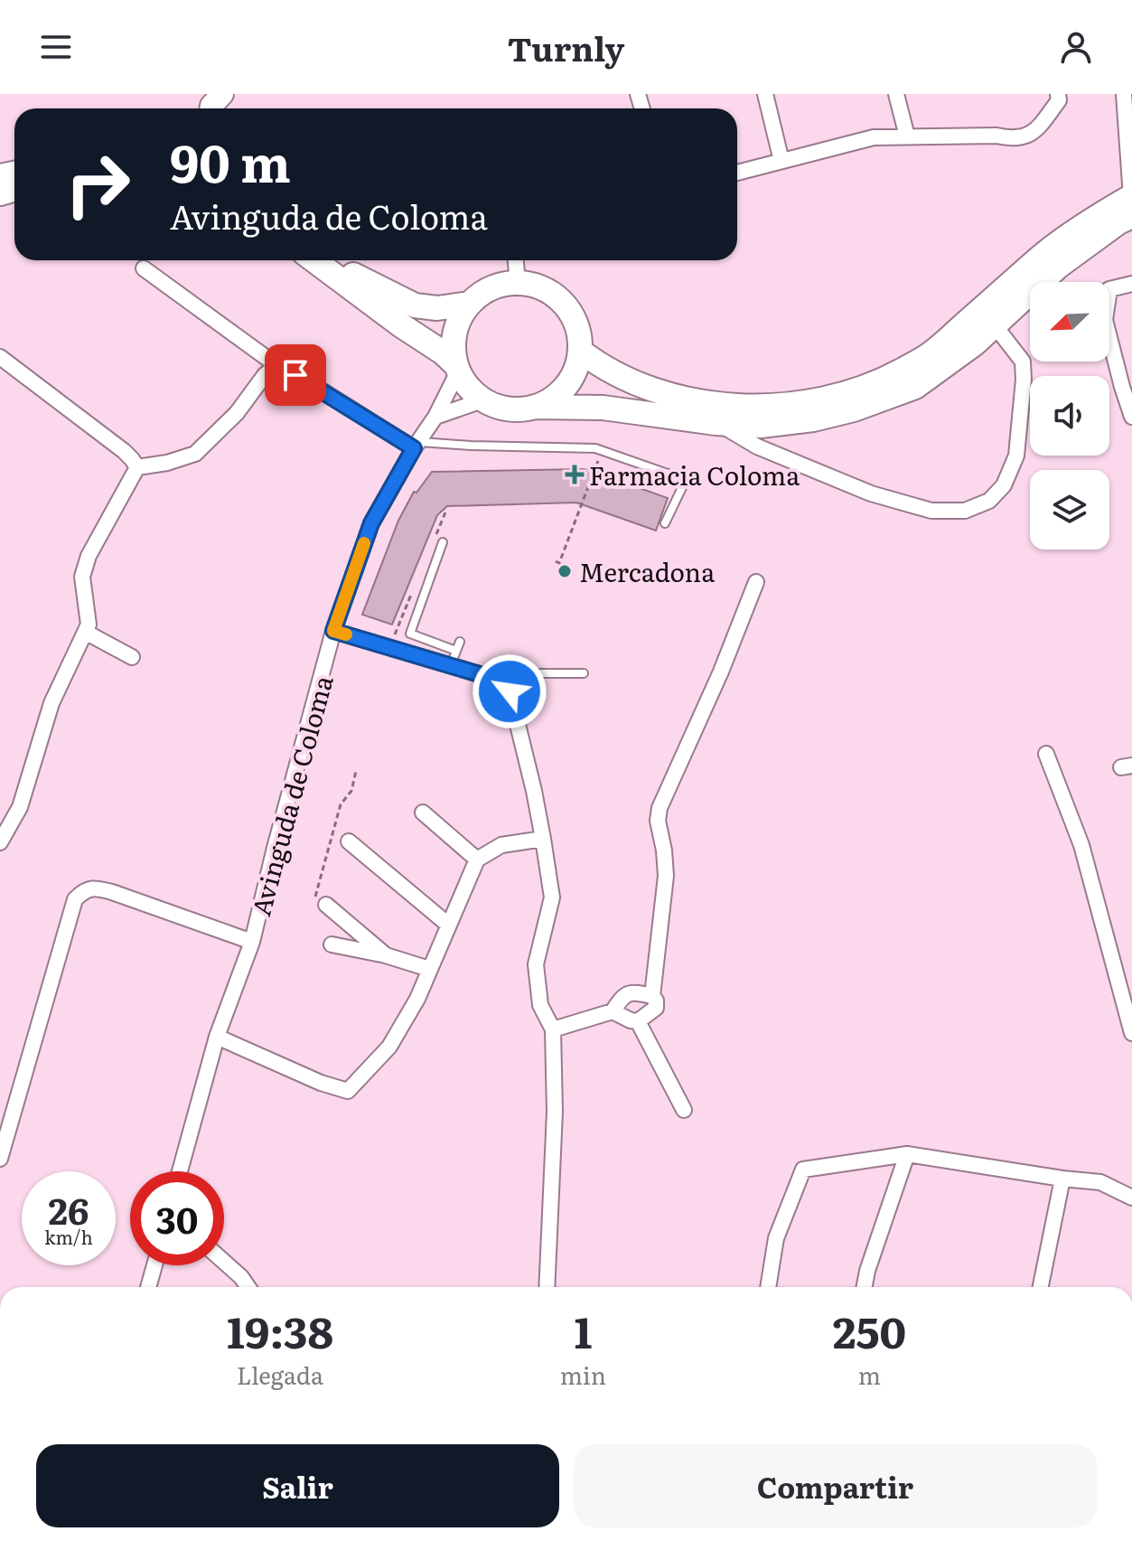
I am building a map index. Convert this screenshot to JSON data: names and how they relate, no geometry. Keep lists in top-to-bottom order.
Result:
{
  "streets": {
    "street": ["Avinguda de Coloma"]
  },
  "places": {
    "health": ["Farmacia Coloma"],
    "other": ["Mercadona"]
  },
  "north": "bottom left",
  "page": {
    "header": "Turnly",
    "turn": ["90 m", "Avinguda de Coloma"],
    "speed": "26 km/h",
    "limit": "30",
    "eta": [
      "19:38",
      "Llegada",
      "1",
      "min",
      "250",
      "m"
    ],
    "buttons": ["Salir", "Compartir"]
  }
}
